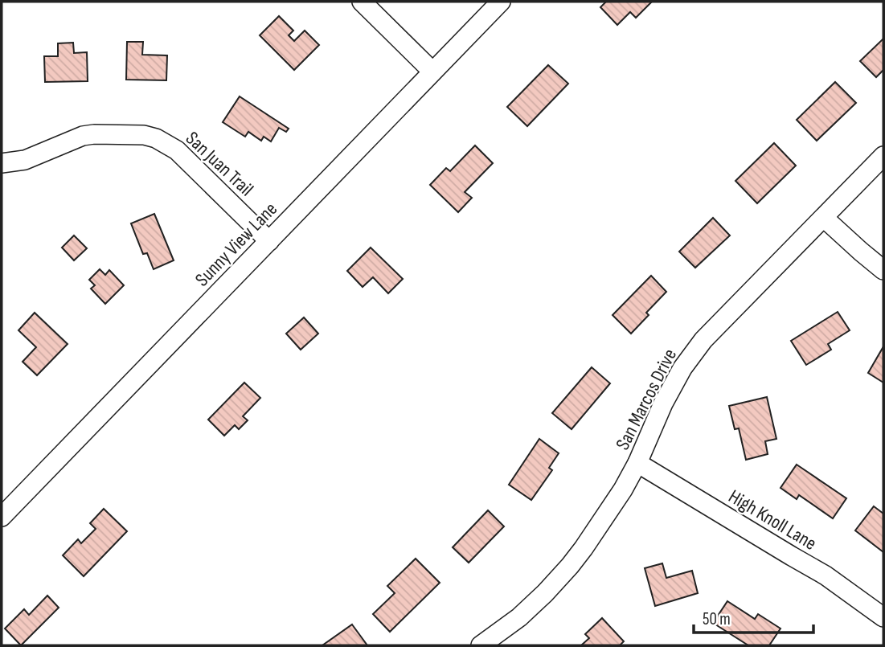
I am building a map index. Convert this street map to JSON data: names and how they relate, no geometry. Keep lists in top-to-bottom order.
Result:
{
  "streets": {
    "street": [
      "San Juan Trail",
      "Sunny View Lane",
      "San Marcos Drive",
      "High Knoll Lane"
    ]
  },
  "crossings": [
    ["San Juan Trail", "Sunny View Lane"],
    ["San Marcos Drive", "High Knoll Lane"]
  ],
  "scale_bar": "50 m"
}
